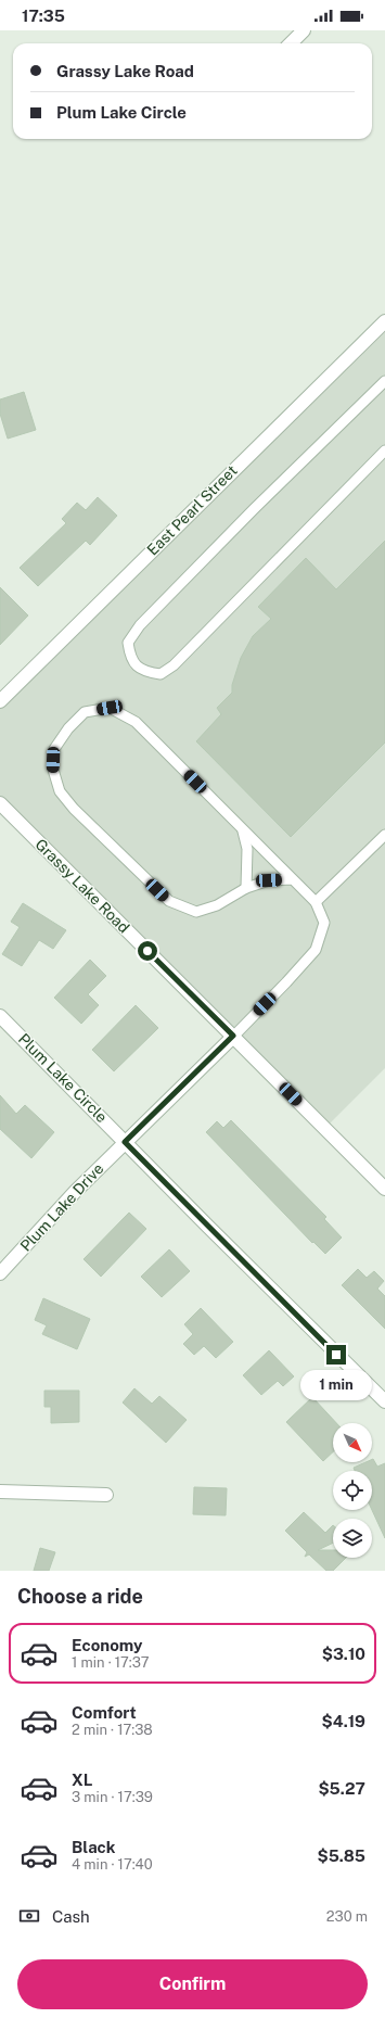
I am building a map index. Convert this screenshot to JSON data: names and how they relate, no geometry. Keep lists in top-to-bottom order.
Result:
{
  "streets": {
    "street": [
      "East Pearl Street",
      "Grassy Lake Road",
      "Plum Lake Circle",
      "Plum Lake Drive"
    ]
  },
  "crossings": [
    ["Plum Lake Circle", "Plum Lake Drive"]
  ],
  "north": "bottom right",
  "page": {
    "status": "17:35",
    "banner": ["Grassy Lake Road", "Plum Lake Circle"],
    "bubble": "1 min",
    "heading": "Choose a ride",
    "list": [
      {
        "name": "Economy",
        "note": "1 min · 17:37",
        "value": "$3.10"
      },
      {
        "name": "Comfort",
        "note": "2 min · 17:38",
        "value": "$4.19"
      },
      {
        "name": "XL",
        "note": "3 min · 17:39",
        "value": "$5.27"
      },
      {
        "name": "Black",
        "note": "4 min · 17:40",
        "value": "$5.85"
      }
    ],
    "pay": ["Cash", "230 m"],
    "buttons": "Confirm"
  }
}
